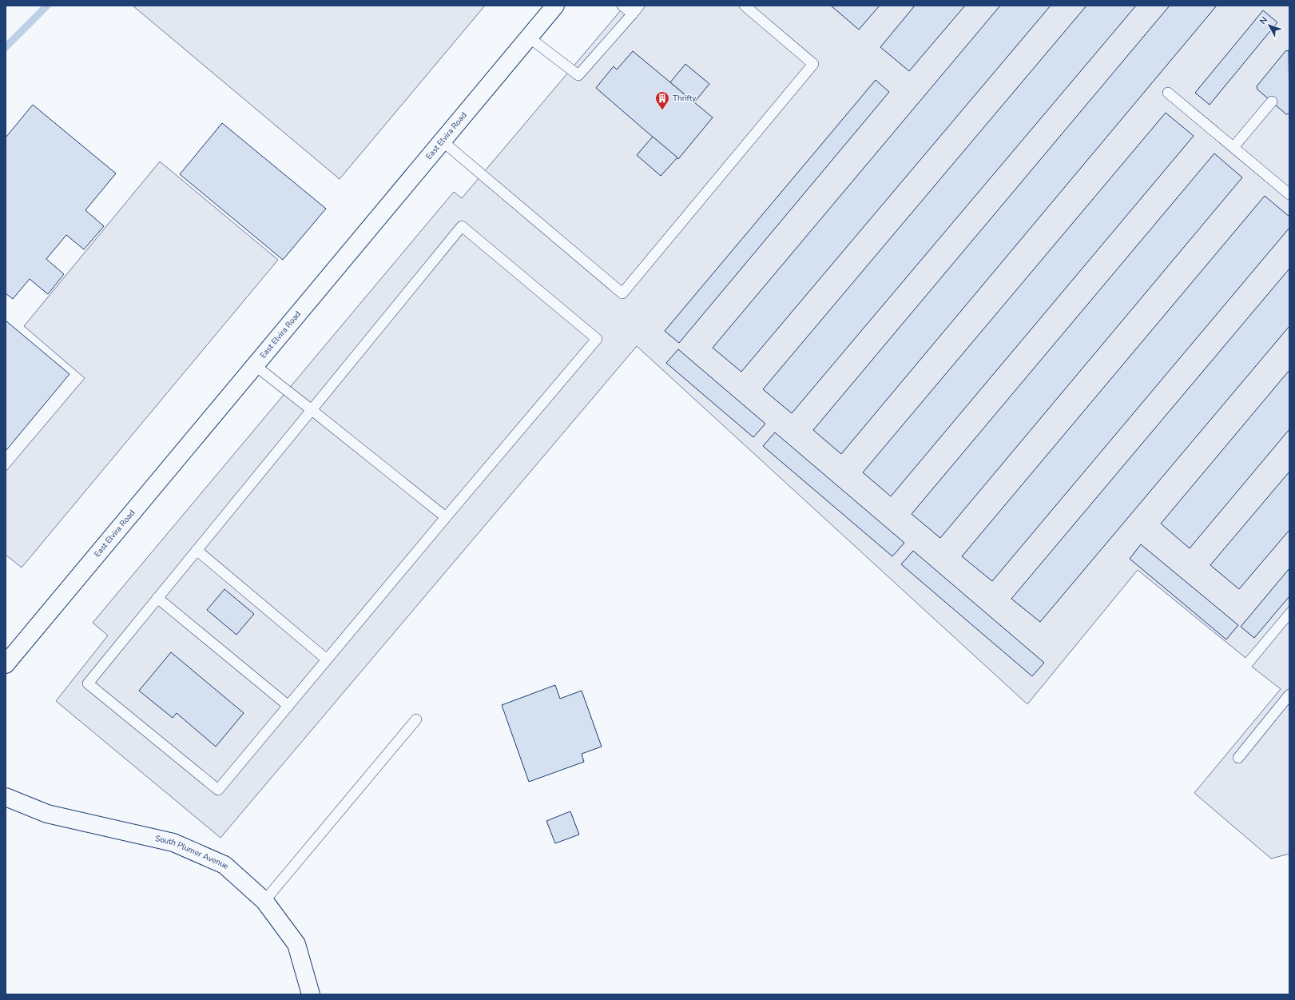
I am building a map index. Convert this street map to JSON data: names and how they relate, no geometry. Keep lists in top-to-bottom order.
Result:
{
  "streets": {
    "street": ["East Elvira Road", "South Plumer Avenue"]
  },
  "places": {
    "building": ["Thrifty"]
  },
  "north": "top left"
}
